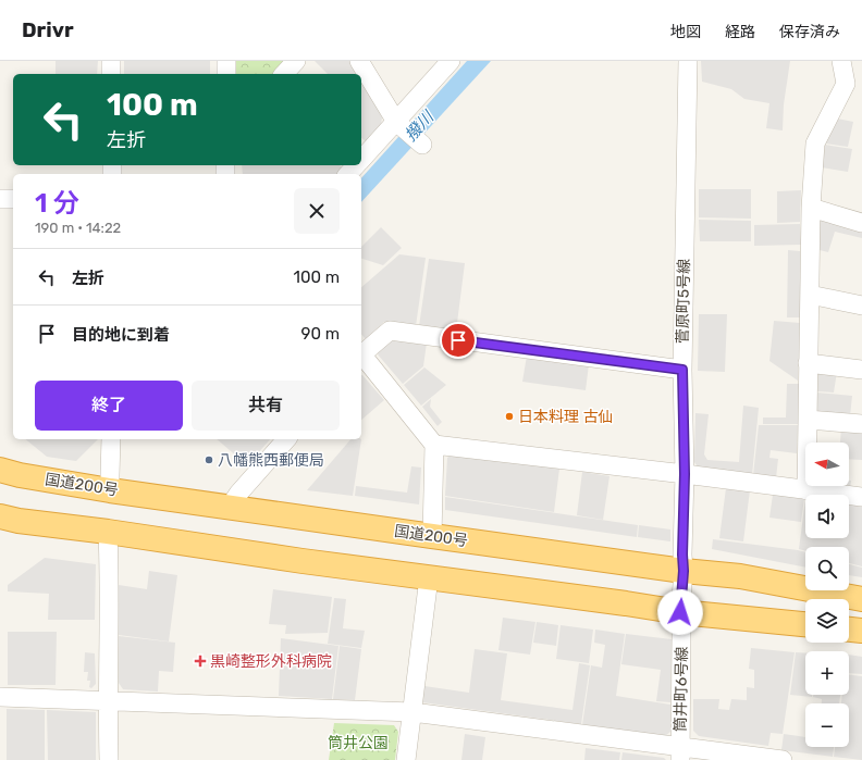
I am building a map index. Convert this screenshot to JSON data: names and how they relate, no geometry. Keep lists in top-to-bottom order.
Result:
{
  "streets": {
    "highway": ["国道200号"],
    "street": ["菅原町5号線", "筒井町6号線"]
  },
  "crossings": [
    ["菅原町5号線", "国道200号"],
    ["菅原町5号線", "筒井町6号線"],
    ["国道200号", "筒井町6号線"]
  ],
  "water": ["撥川"],
  "parks": ["筒井公園"],
  "places": {
    "other": ["日本料理 古仙", "八幡熊西郵便局"],
    "health": ["黒崎整形外科病院"]
  },
  "north": "left",
  "page": {
    "header": "Drivr",
    "nav": ["地図", "経路", "保存済み"],
    "turn": ["100 m", "左折"],
    "heading": ["1 分", "190 m · 14:22"],
    "list": [
      {
        "name": "左折",
        "value": "100 m"
      },
      {
        "name": "目的地に到着",
        "value": "90 m"
      }
    ],
    "buttons": ["終了", "共有"],
    "map_buttons": ["+", "−"]
  }
}
